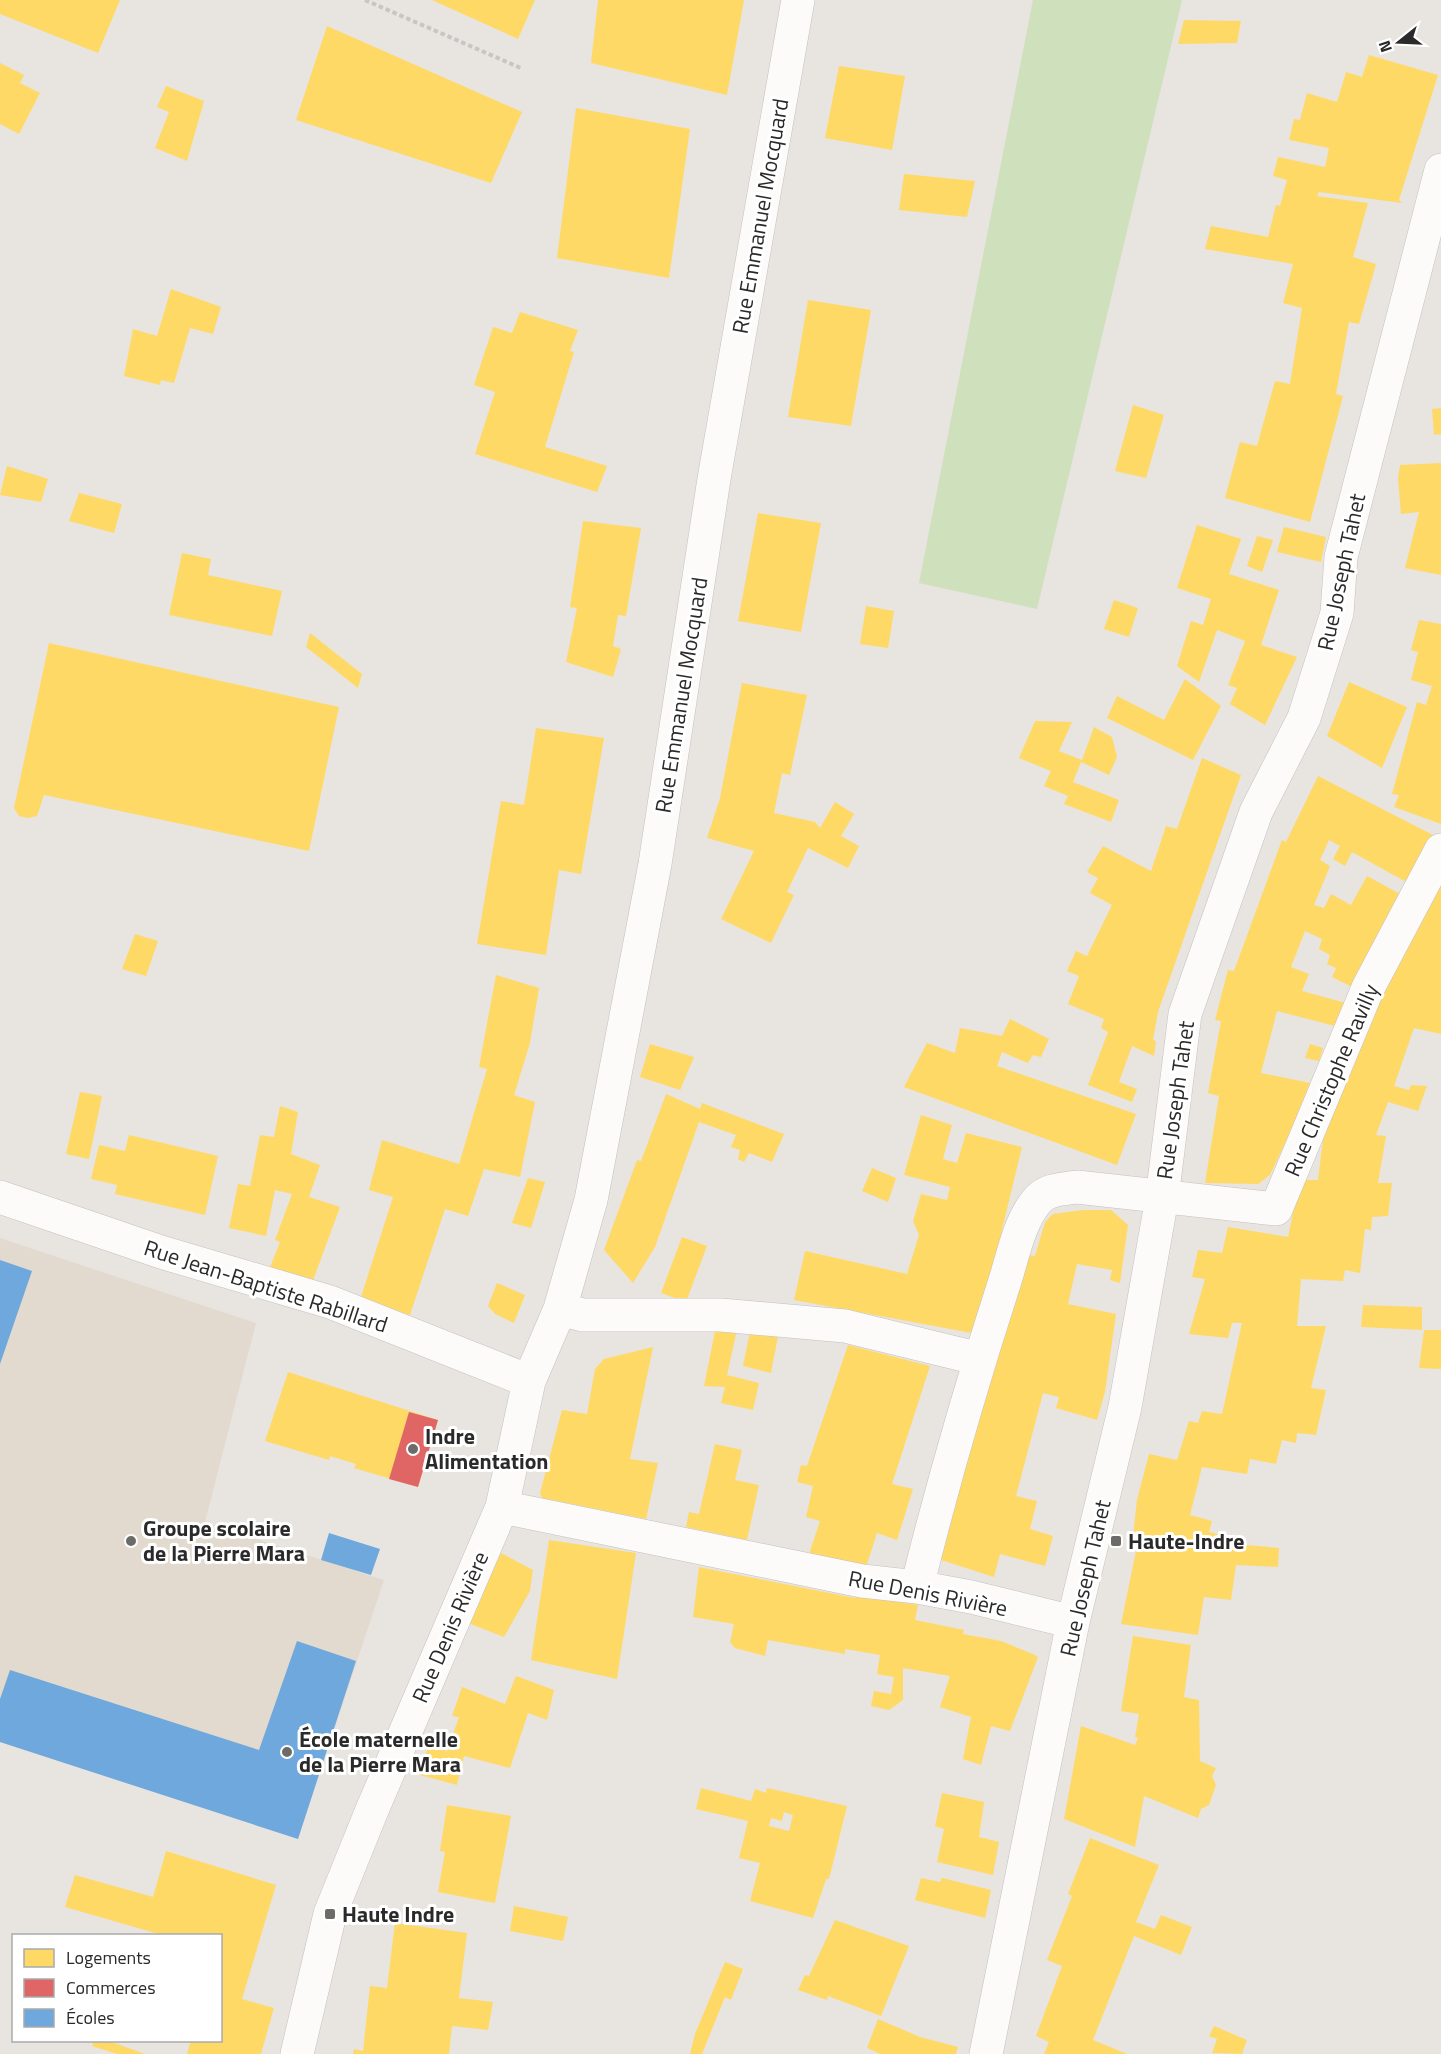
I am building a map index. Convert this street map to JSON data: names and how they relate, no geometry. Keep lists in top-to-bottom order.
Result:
{
  "streets": {
    "street": [
      "Rue Emmanuel Mocquard",
      "Rue Joseph Tahet",
      "Rue Christophe Ravilly",
      "Rue Jean-Baptiste Rabillard",
      "Rue Denis Rivière"
    ]
  },
  "crossings": [
    ["Rue Emmanuel Mocquard", "Rue Jean-Baptiste Rabillard"],
    ["Rue Emmanuel Mocquard", "Rue Denis Rivière"],
    ["Rue Joseph Tahet", "Rue Christophe Ravilly"],
    ["Rue Joseph Tahet", "Rue Denis Rivière"],
    ["Rue Jean-Baptiste Rabillard", "Rue Denis Rivière"]
  ],
  "places": {
    "other": ["Indre Alimentation", "Groupe scolaire de la Pierre Mara", "École maternelle de la Pierre Mara"],
    "transit": ["Haute-Indre", "Haute Indre"]
  },
  "legend": ["Logements", "Commerces", "Écoles"],
  "north": "left"
}
